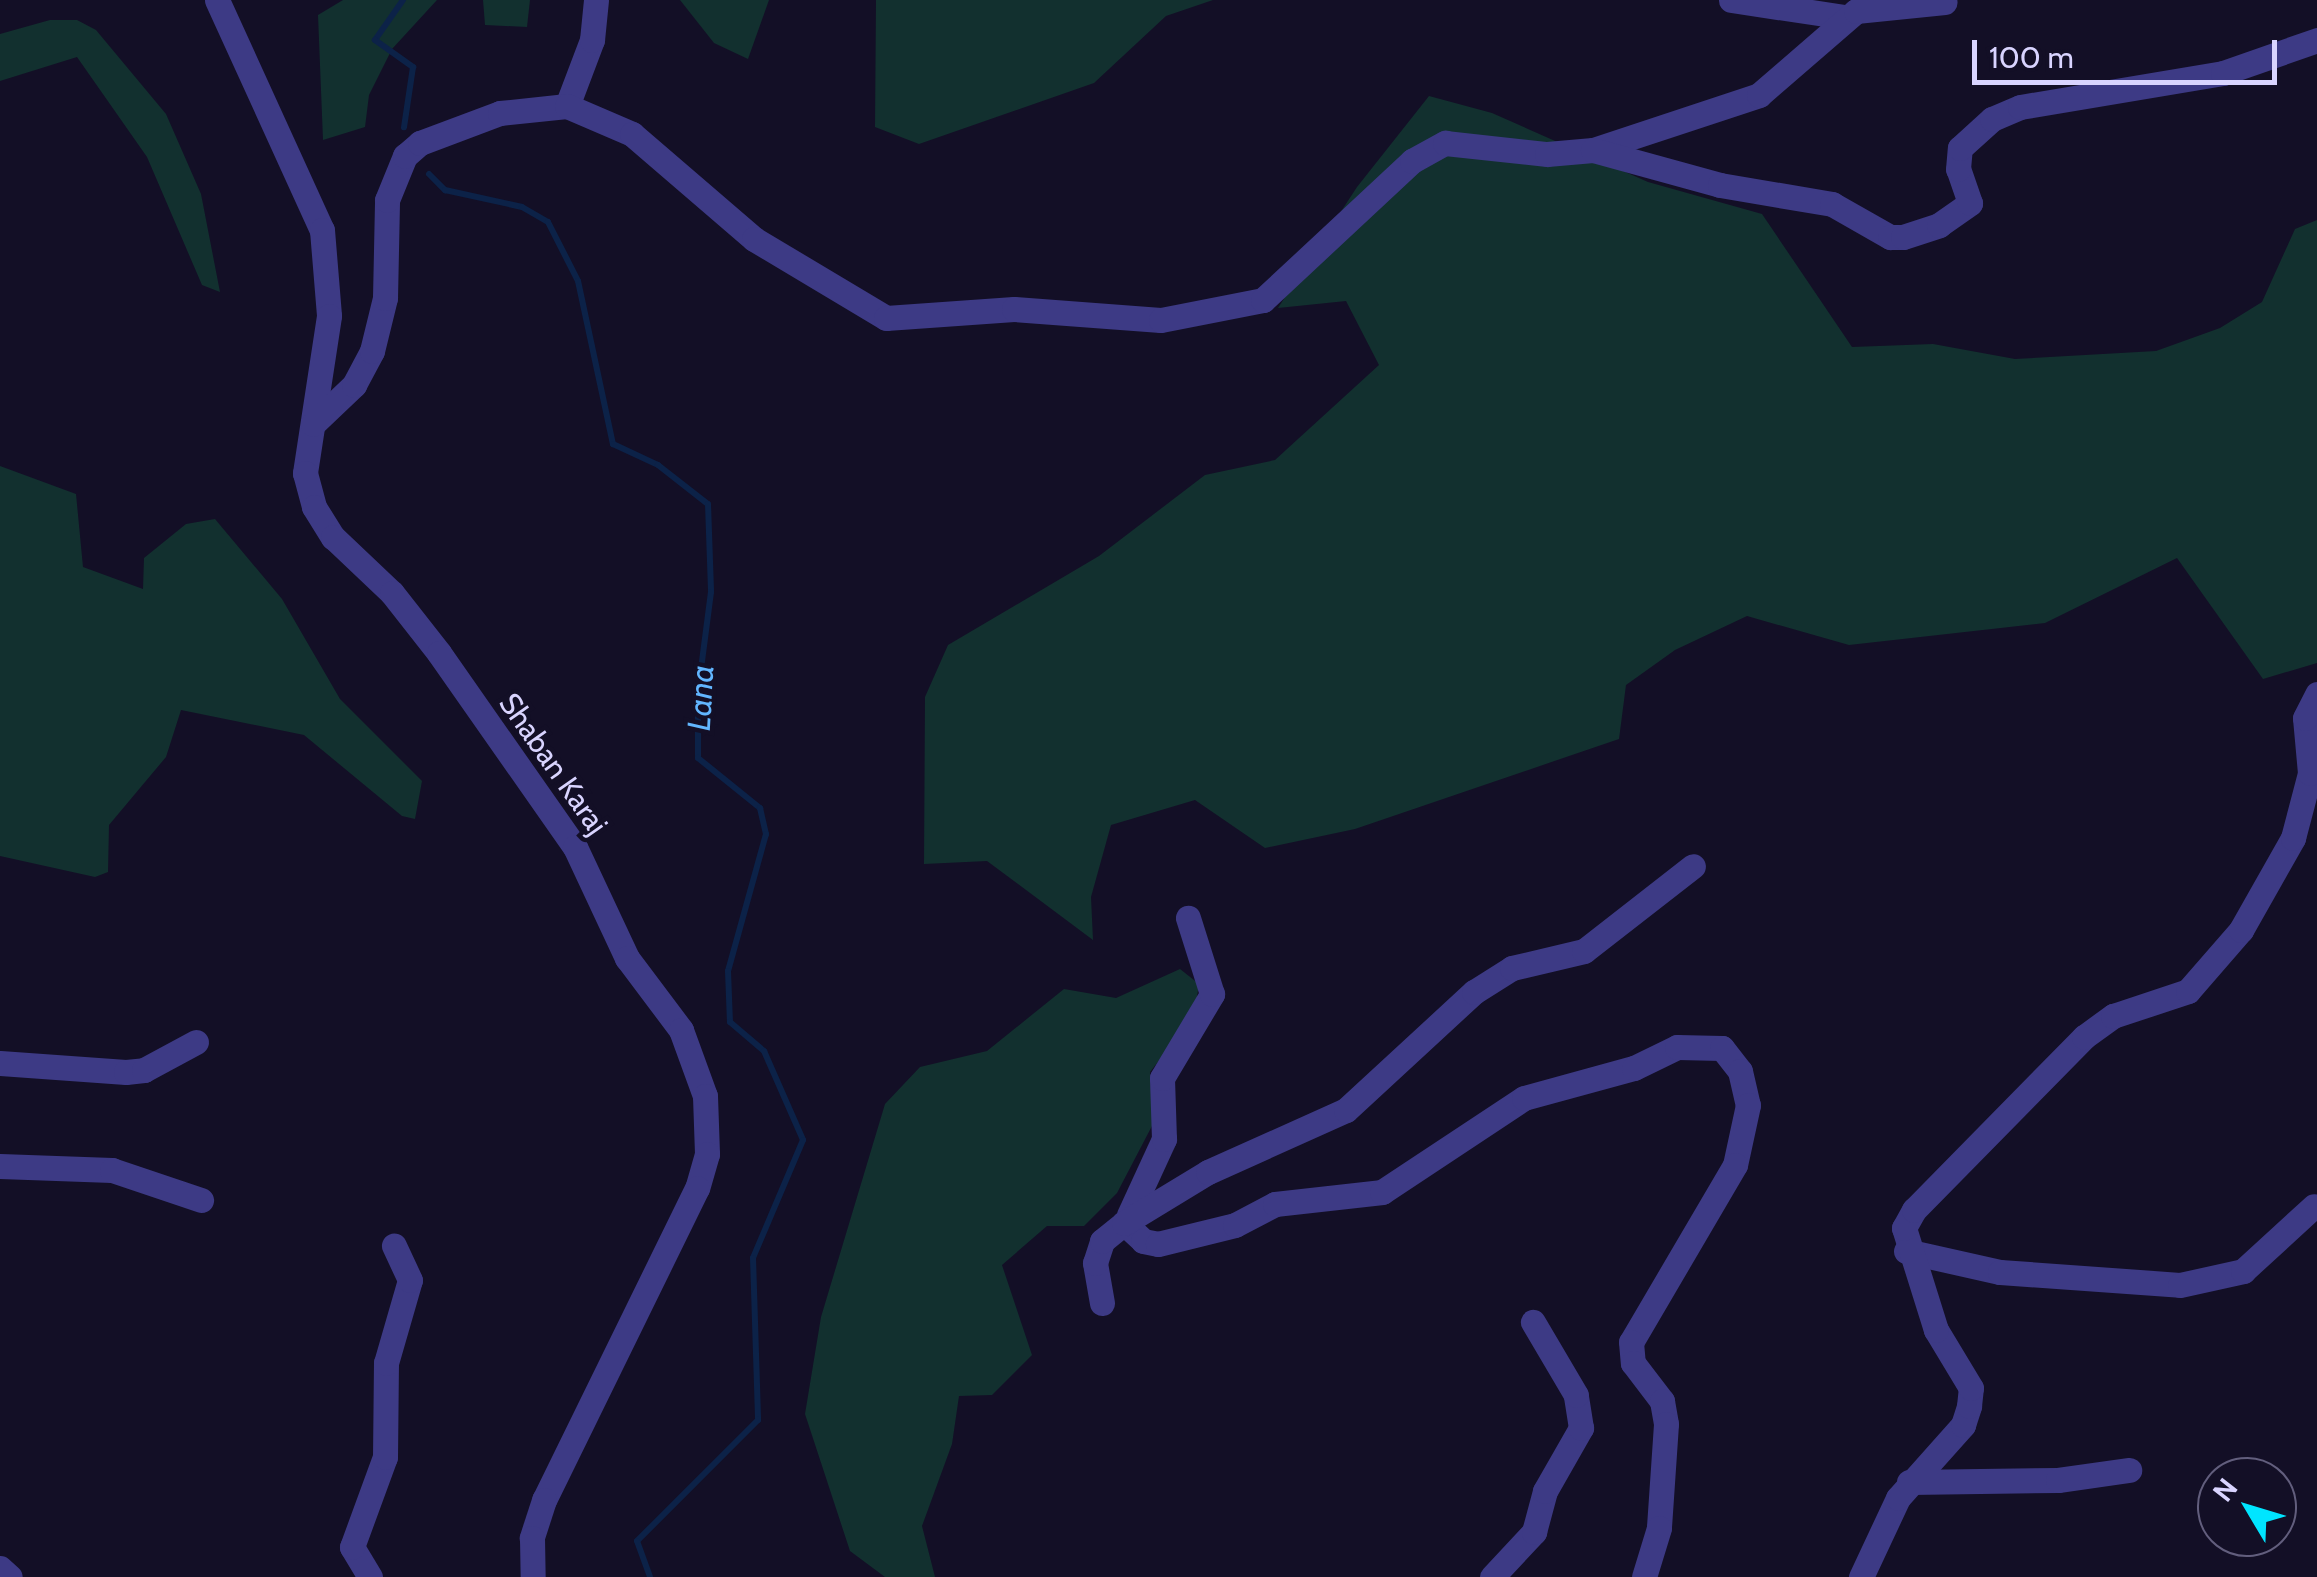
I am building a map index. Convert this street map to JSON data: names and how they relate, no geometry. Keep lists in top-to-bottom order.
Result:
{
  "streets": {
    "street": ["Shaban Karaj"]
  },
  "water": ["Lana"],
  "scale_bar": "100 m",
  "north": "top left"
}
